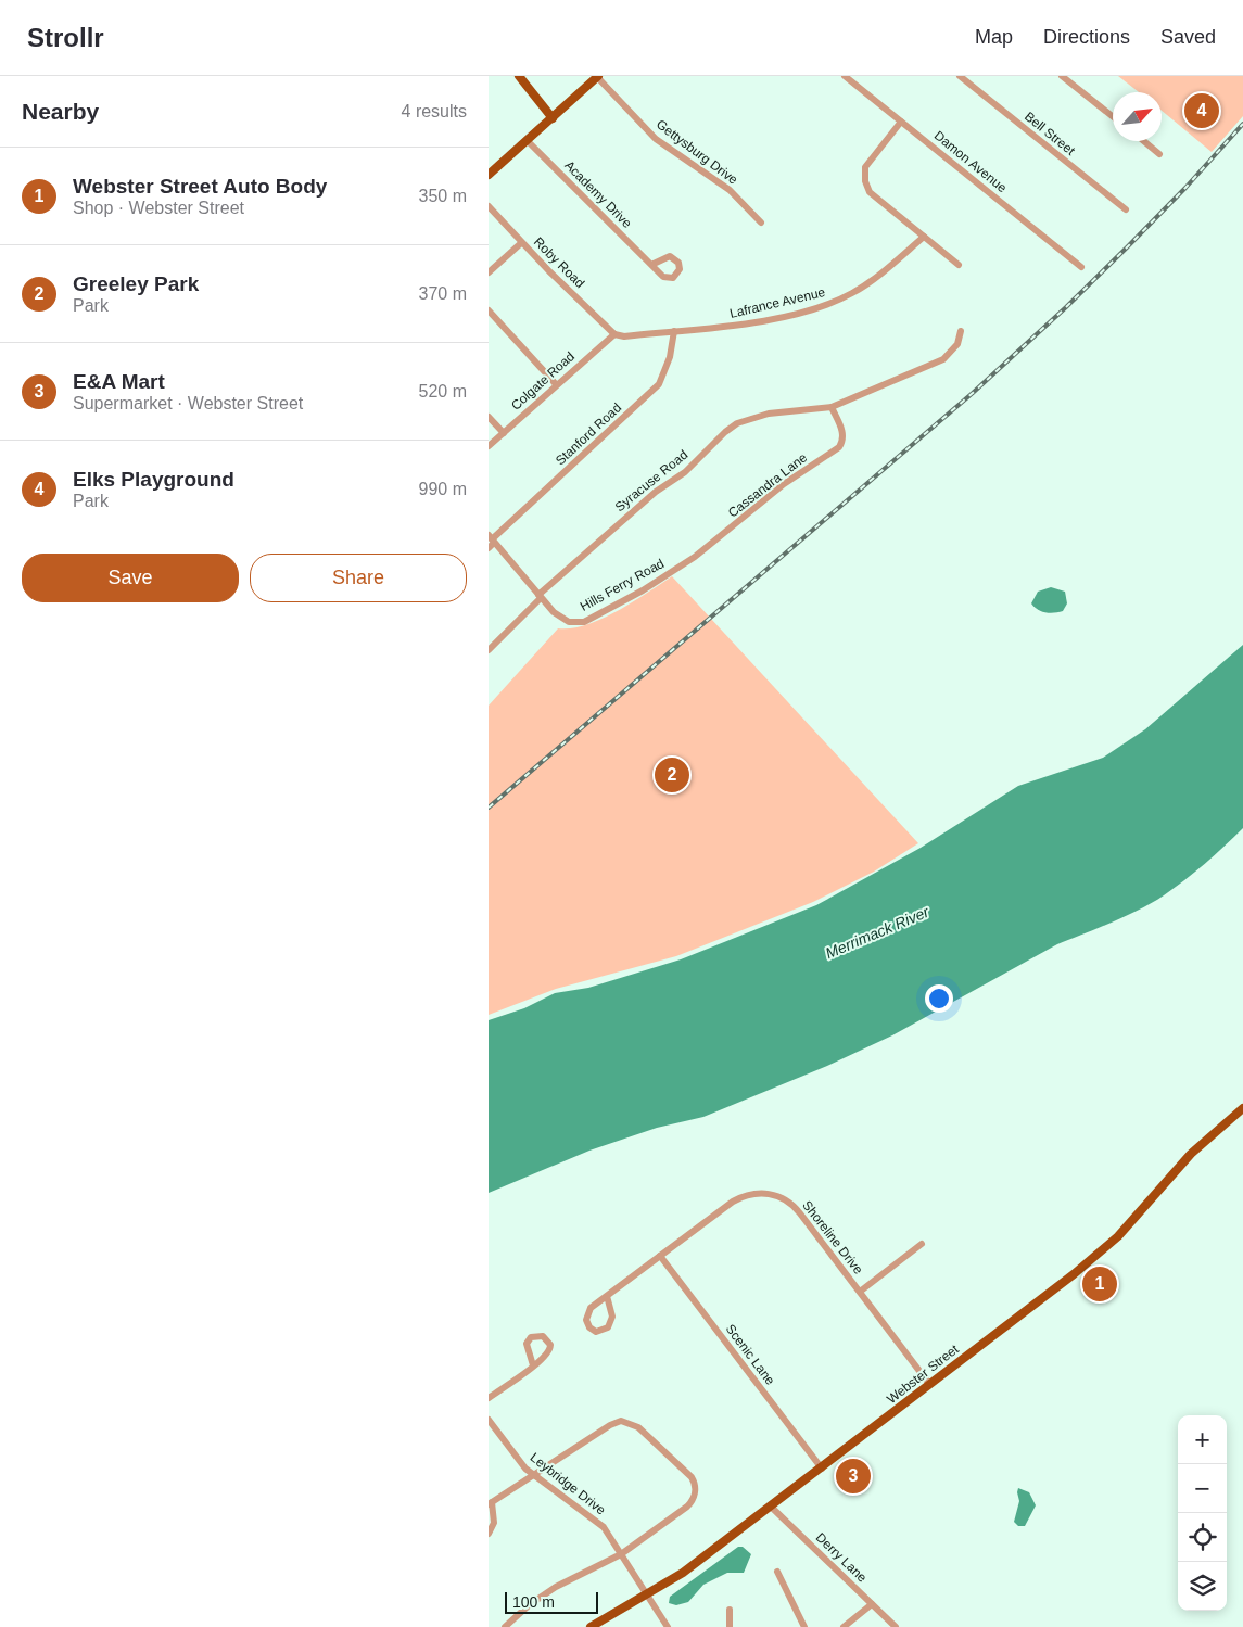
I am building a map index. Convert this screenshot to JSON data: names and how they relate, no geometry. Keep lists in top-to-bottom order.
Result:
{
  "streets": {
    "main road": ["Webster Street"],
    "street": [
      "Bell Street",
      "Gettysburg Drive",
      "Damon Avenue",
      "Academy Drive",
      "Roby Road",
      "Lafrance Avenue",
      "Colgate Road",
      "Stanford Road",
      "Syracuse Road",
      "Cassandra Lane",
      "Hills Ferry Road",
      "Shoreline Drive",
      "Scenic Lane",
      "Leybridge Drive",
      "Derry Lane"
    ]
  },
  "crossings": [
    ["Roby Road", "Lafrance Avenue"],
    ["Roby Road", "Colgate Road"],
    ["Lafrance Avenue", "Colgate Road"],
    ["Lafrance Avenue", "Stanford Road"],
    ["Stanford Road", "Hills Ferry Road"],
    ["Syracuse Road", "Cassandra Lane"],
    ["Syracuse Road", "Hills Ferry Road"],
    ["Cassandra Lane", "Hills Ferry Road"],
    ["Shoreline Drive", "Scenic Lane"],
    ["Shoreline Drive", "Webster Street"],
    ["Scenic Lane", "Webster Street"],
    ["Webster Street", "Leybridge Drive"],
    ["Webster Street", "Derry Lane"]
  ],
  "water": ["Merrimack River"],
  "scale_bar": "100 m",
  "north": "top right",
  "page": {
    "header": "Strollr",
    "nav": ["Map", "Directions", "Saved"],
    "heading": ["Nearby", "4 results"],
    "pins": [
      "4",
      "2",
      "1",
      "3"
    ],
    "list": [
      {
        "mark": "1",
        "name": "Webster Street Auto Body",
        "note": "Shop · Webster Street",
        "value": "350 m"
      },
      {
        "mark": "2",
        "name": "Greeley Park",
        "note": "Park",
        "value": "370 m"
      },
      {
        "mark": "3",
        "name": "E&A Mart",
        "note": "Supermarket · Webster Street",
        "value": "520 m"
      },
      {
        "mark": "4",
        "name": "Elks Playground",
        "note": "Park",
        "value": "990 m"
      }
    ],
    "buttons": ["Save", "Share"],
    "map_buttons": ["+", "−"],
    "scale": "100 m"
  }
}
